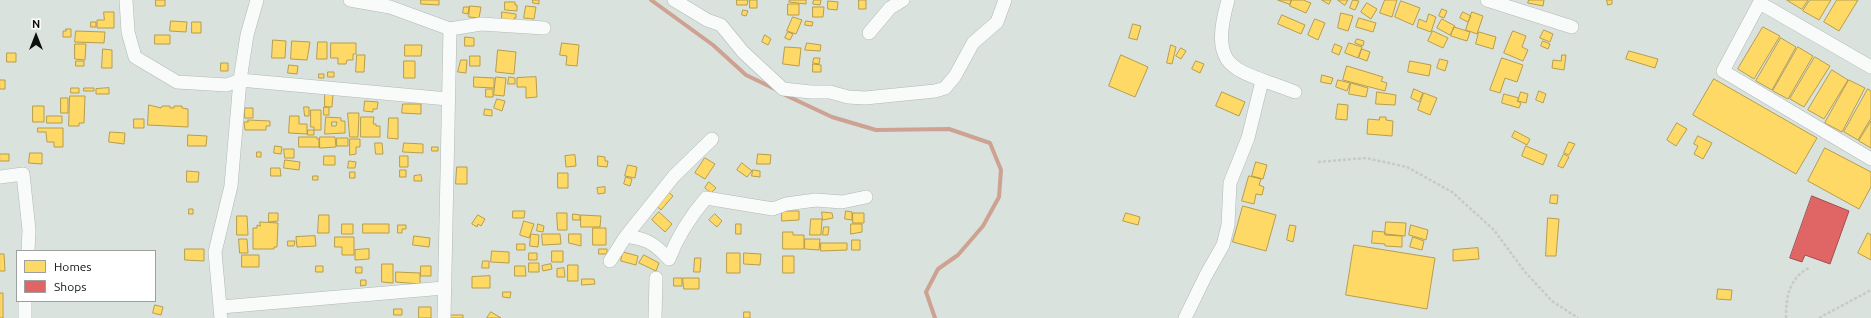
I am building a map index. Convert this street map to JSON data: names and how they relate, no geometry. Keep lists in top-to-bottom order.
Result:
{
  "legend": ["Homes", "Shops"],
  "north": "top"
}
